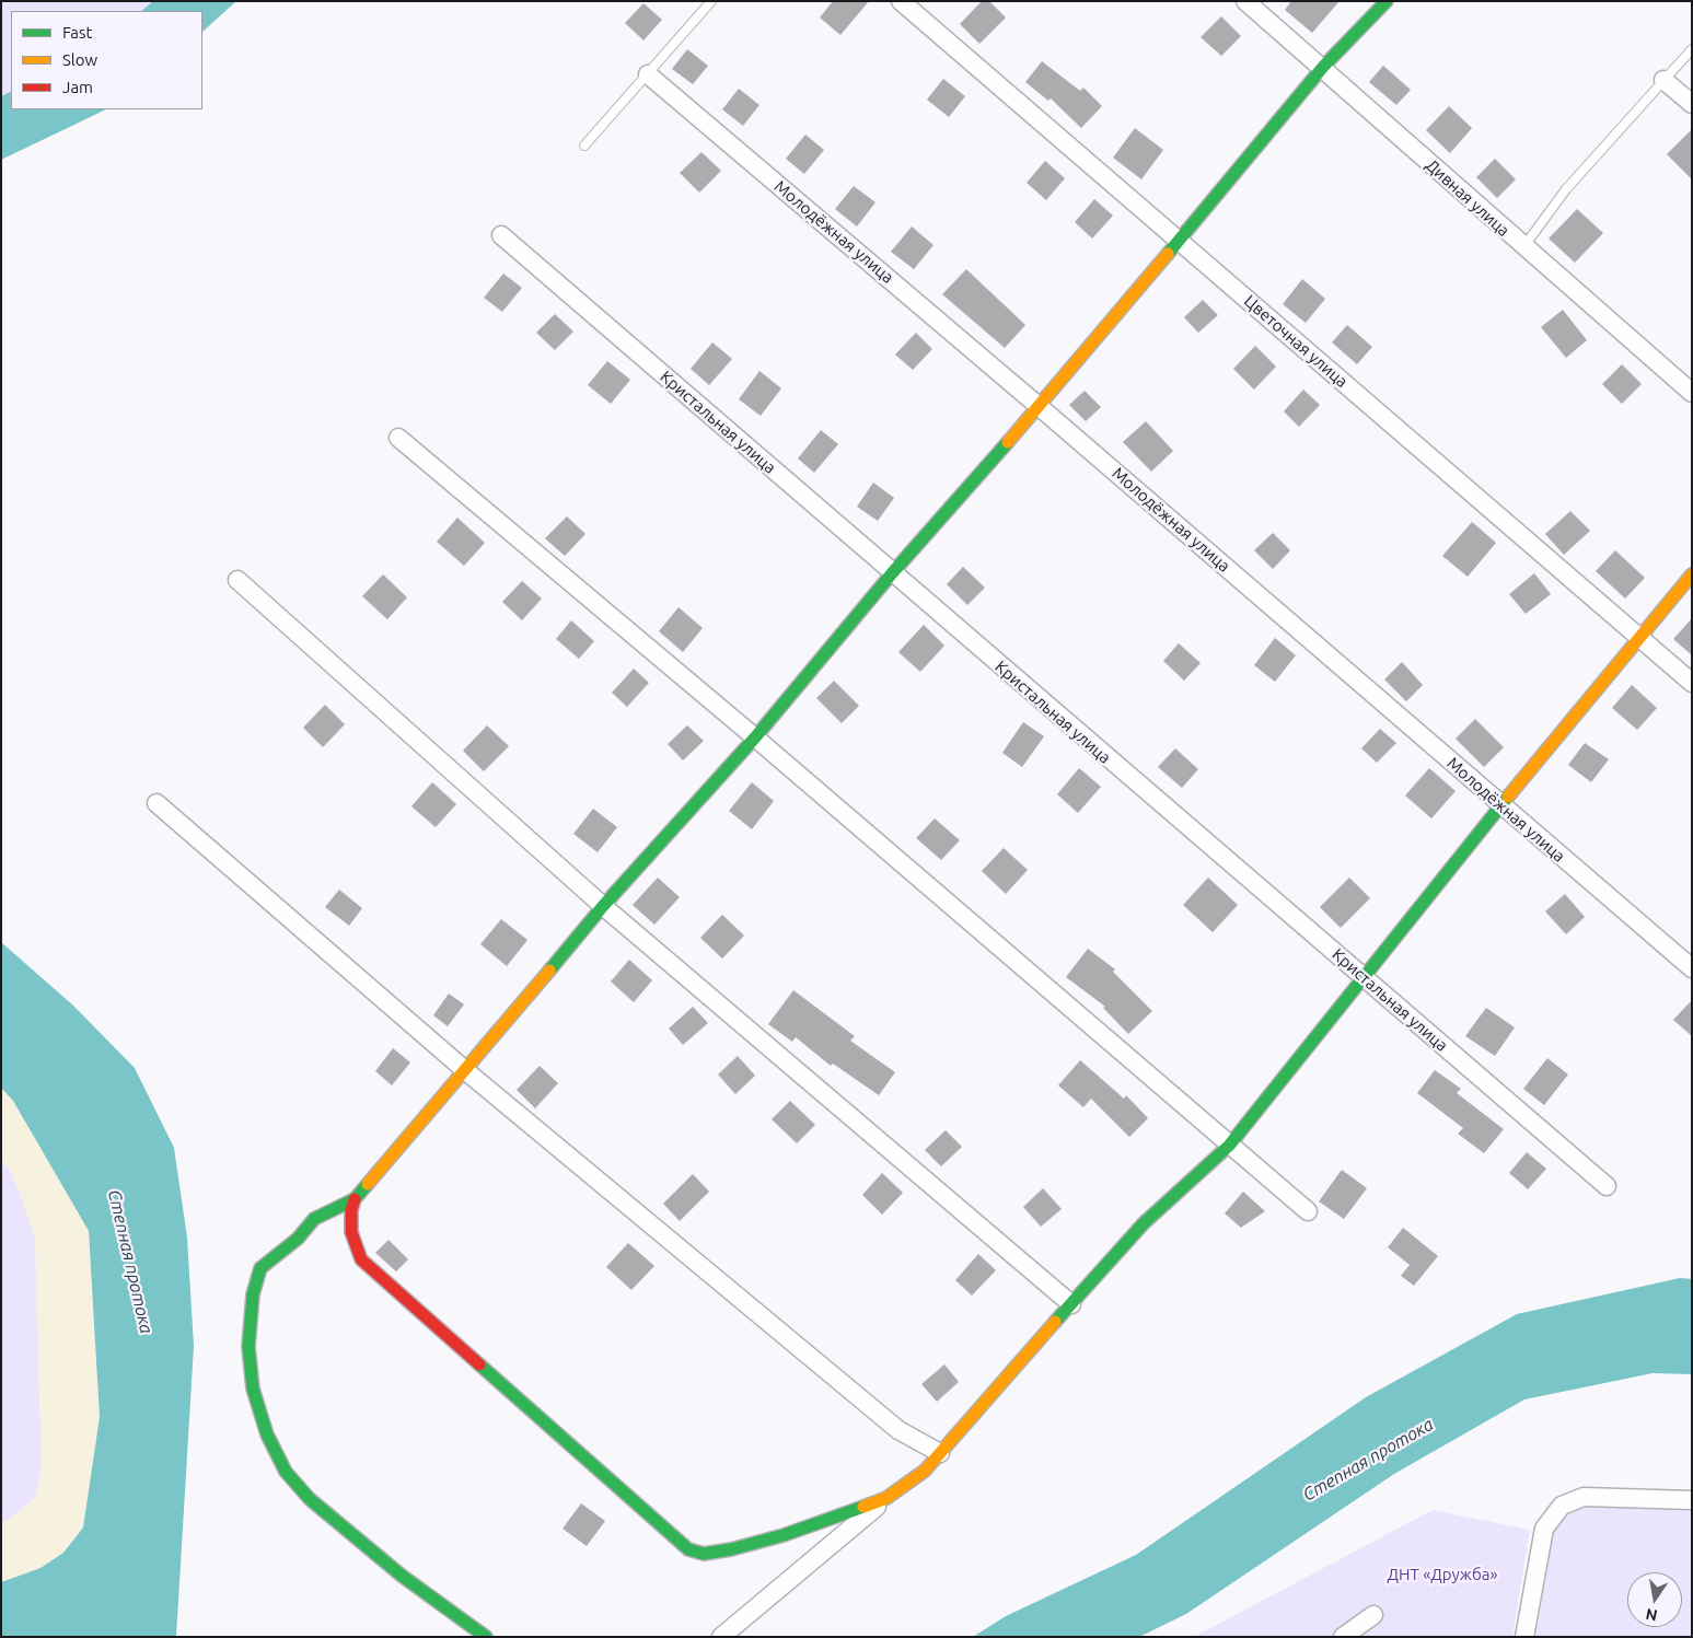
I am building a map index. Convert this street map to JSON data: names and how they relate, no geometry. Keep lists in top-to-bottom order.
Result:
{
  "streets": {
    "street": [
      "Дивная улица",
      "Молодёжная улица",
      "Цветочная улица",
      "Кристальная улица"
    ]
  },
  "water": ["Степная протока"],
  "parks": ["ДНТ «Дружба»"],
  "legend": ["Fast", "Slow", "Jam"],
  "north": "bottom"
}
